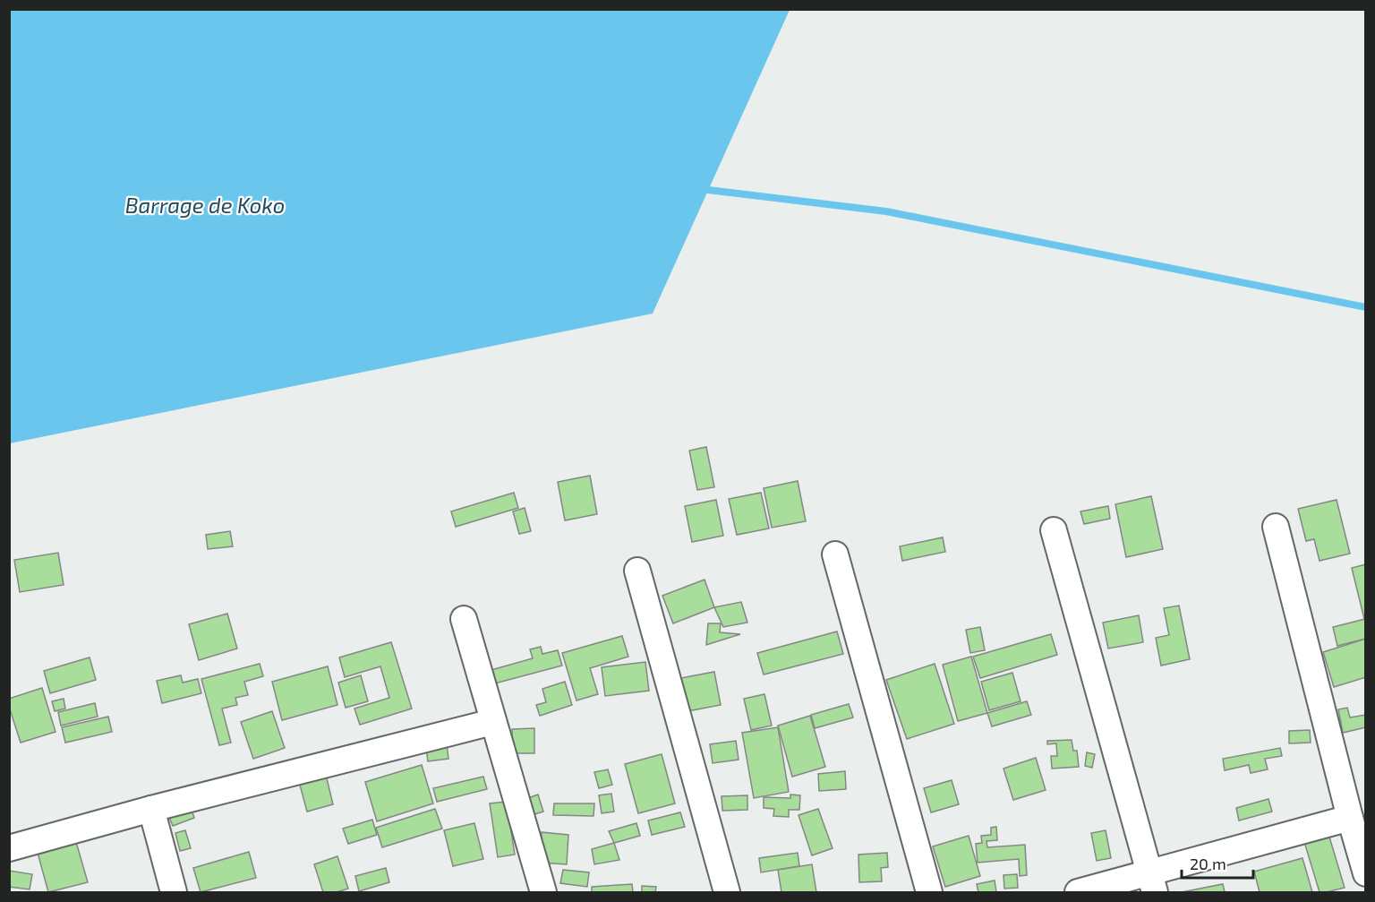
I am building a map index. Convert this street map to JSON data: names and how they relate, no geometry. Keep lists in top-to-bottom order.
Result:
{
  "water": ["Barrage de Koko"],
  "scale_bar": "20 m"
}
